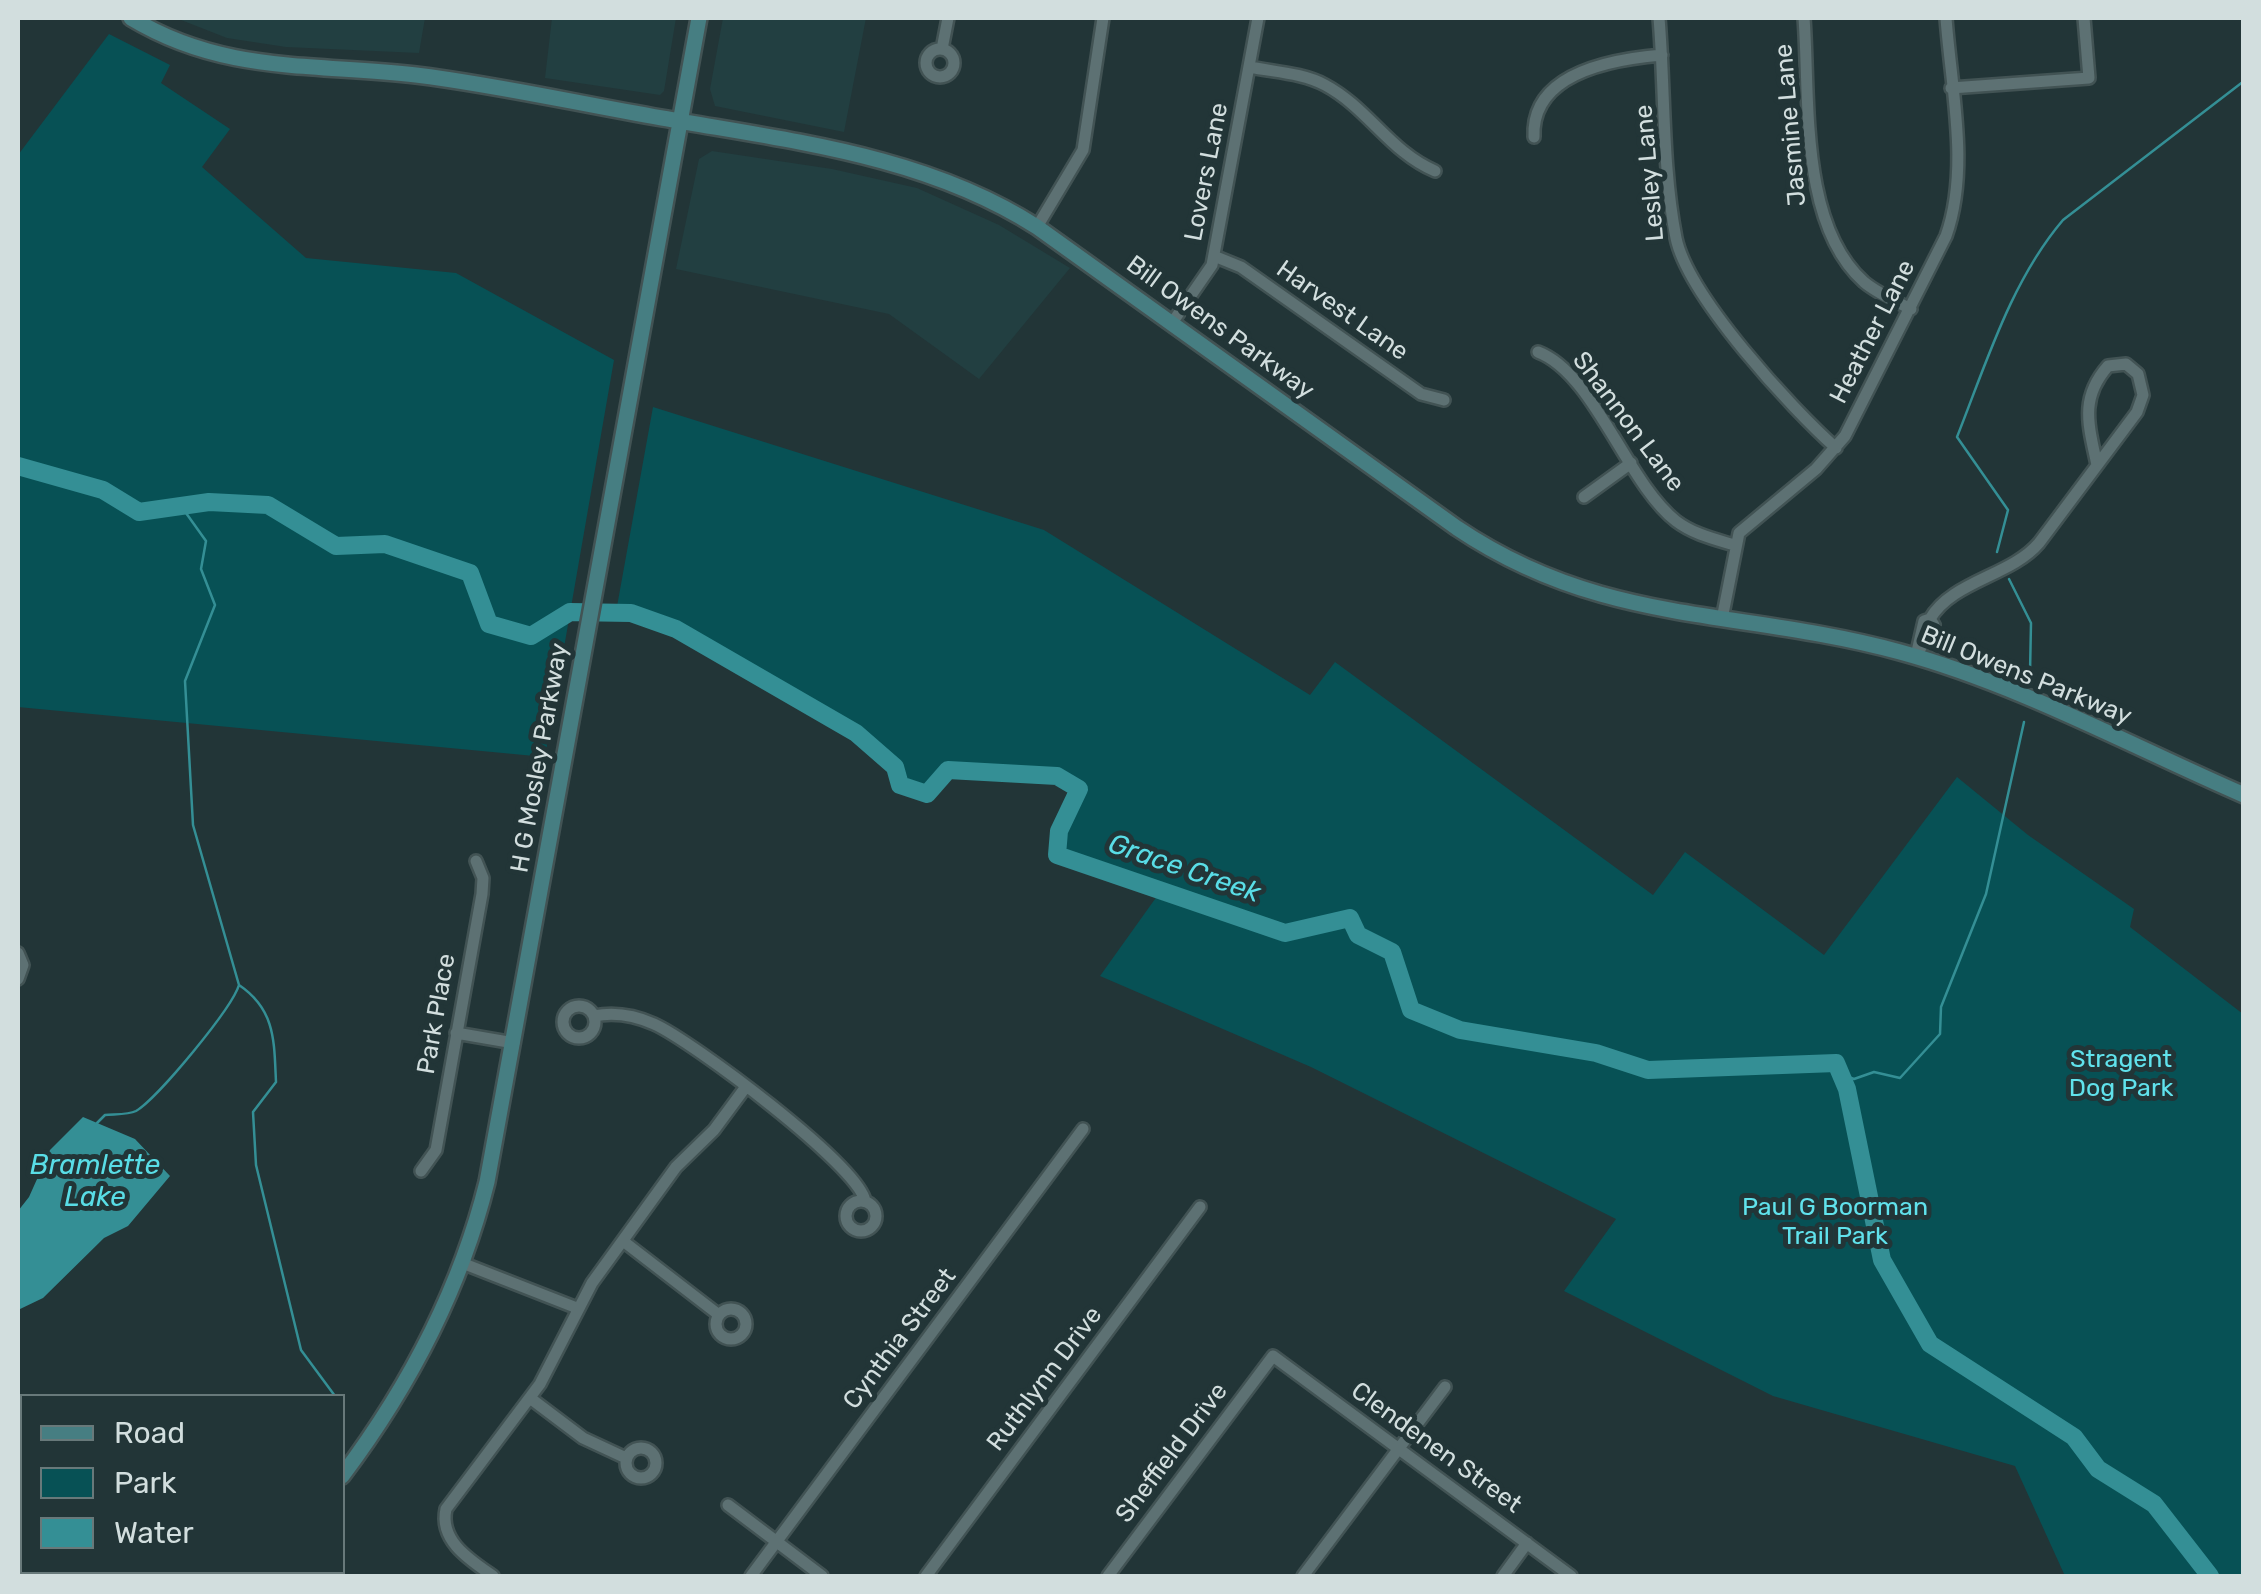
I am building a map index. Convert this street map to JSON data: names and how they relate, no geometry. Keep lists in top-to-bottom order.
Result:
{
  "streets": {
    "main road": ["Bill Owens Parkway", "H G Mosley Parkway"],
    "street": [
      "Jasmine Lane",
      "Lovers Lane",
      "Lesley Lane",
      "Harvest Lane",
      "Heather Lane",
      "Shannon Lane",
      "Park Place",
      "Cynthia Street",
      "Ruthlynn Drive",
      "Clendenen Street",
      "Sheffield Drive"
    ]
  },
  "crossings": [
    ["Jasmine Lane", "Heather Lane"],
    ["Lovers Lane", "Harvest Lane"],
    ["Lovers Lane", "Bill Owens Parkway"],
    ["Lesley Lane", "Heather Lane"],
    ["Bill Owens Parkway", "Heather Lane"],
    ["Bill Owens Parkway", "H G Mosley Parkway"],
    ["Heather Lane", "Shannon Lane"],
    ["Clendenen Street", "Sheffield Drive"]
  ],
  "water": ["Grace Creek", "Bramlette Lake"],
  "parks": ["Stragent Dog Park", "Paul G Boorman Trail Park"],
  "legend": ["Road", "Park", "Water"]
}
